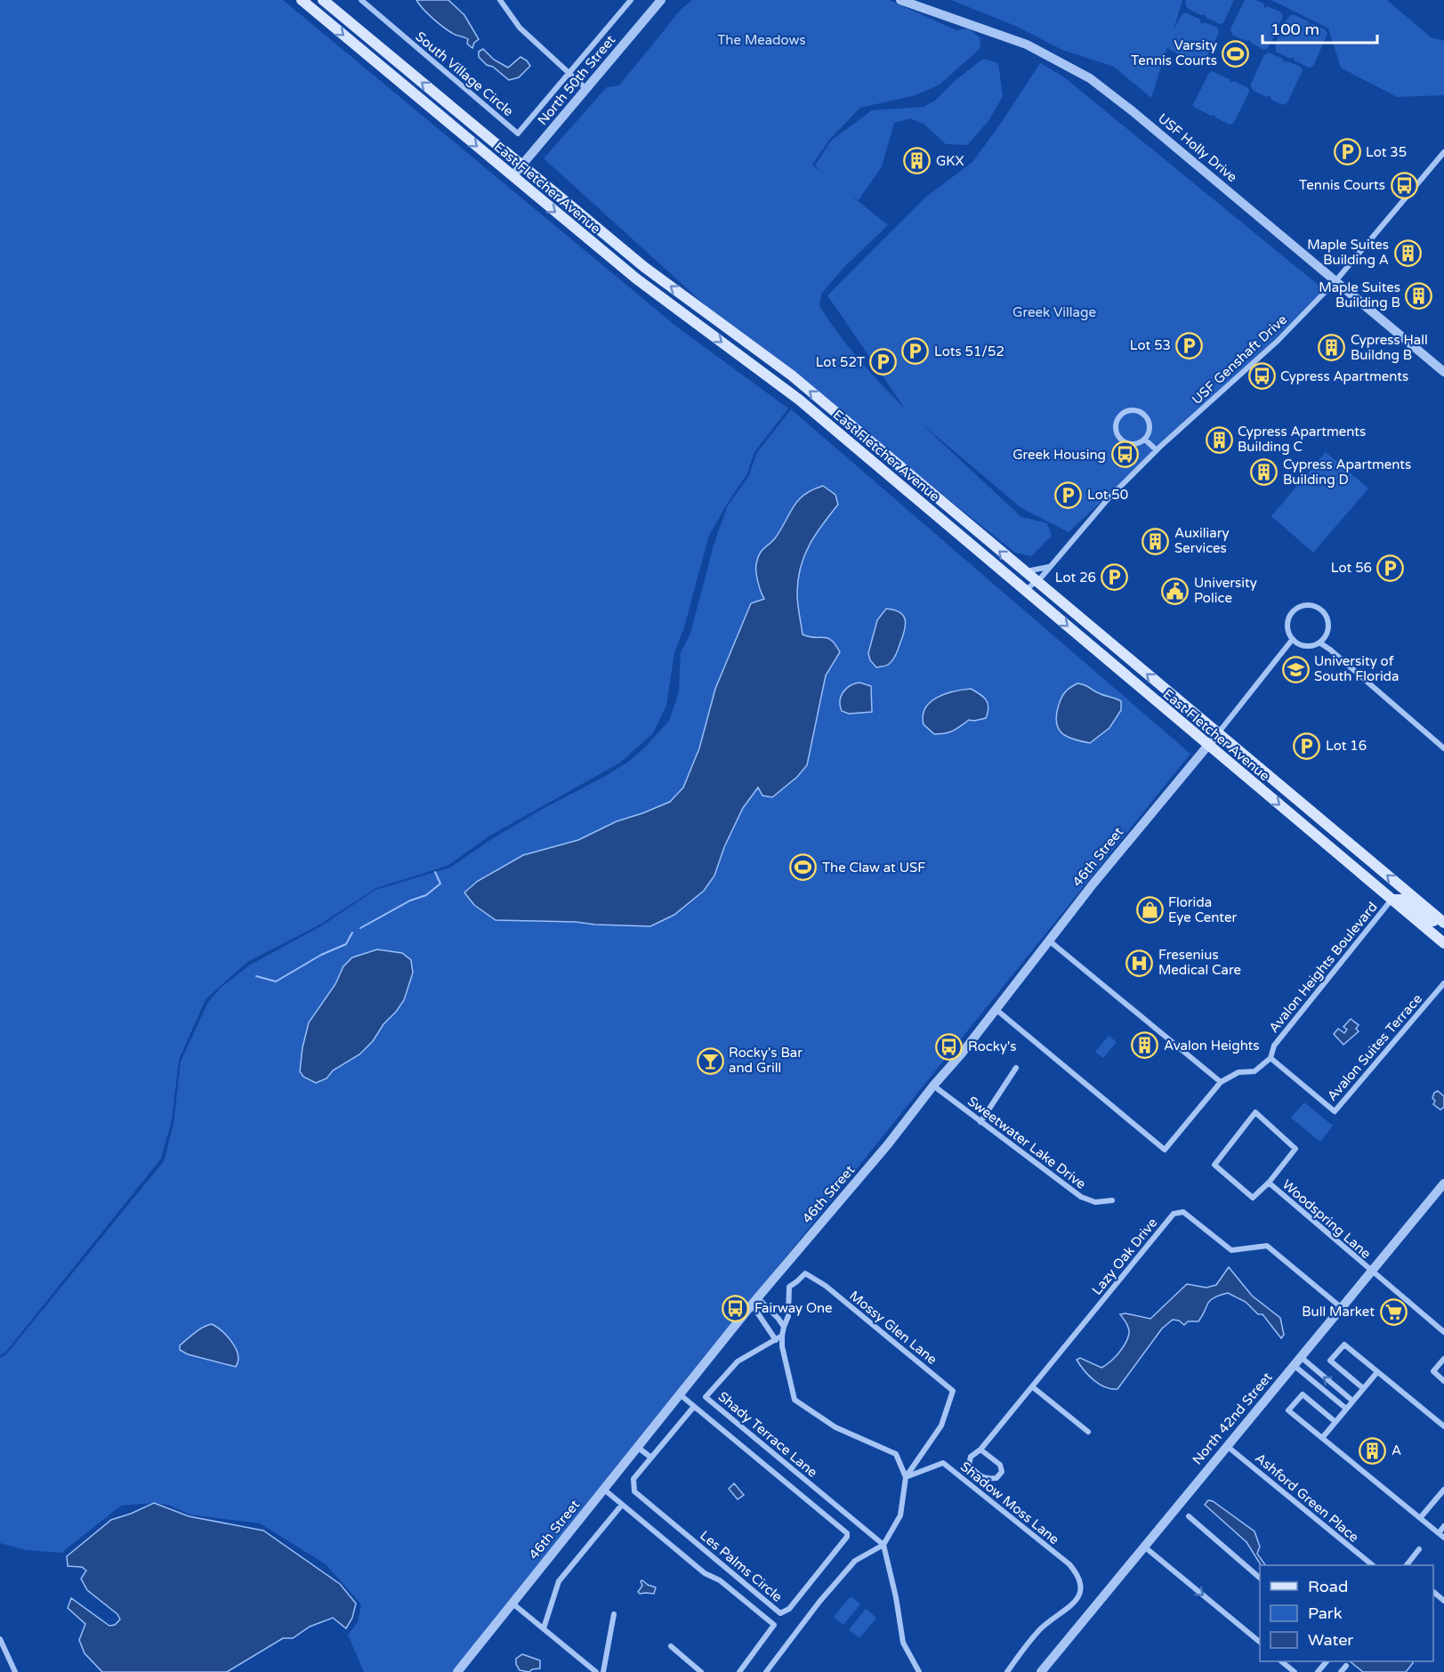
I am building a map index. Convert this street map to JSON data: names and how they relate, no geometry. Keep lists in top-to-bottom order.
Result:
{
  "streets": {
    "main road": ["East Fletcher Avenue"],
    "street": [
      "South Village Circle",
      "North 50th Street",
      "USF Holly Drive",
      "USF Genshaft Drive",
      "46th Street",
      "Avalon Heights Boulevard",
      "Avalon Suites Terrace",
      "Sweetwater Lake Drive",
      "Woodspring Lane",
      "Lazy Oak Drive",
      "Mossy Glen Lane",
      "North 42nd Street",
      "Shady Terrace Lane",
      "Ashford Green Place",
      "Shadow Moss Lane",
      "Les Palms Circle"
    ]
  },
  "crossings": [
    ["North 50th Street", "East Fletcher Avenue"],
    ["USF Holly Drive", "USF Genshaft Drive"],
    ["East Fletcher Avenue", "USF Genshaft Drive"],
    ["East Fletcher Avenue", "46th Street"],
    ["East Fletcher Avenue", "Avalon Heights Boulevard"],
    ["46th Street", "Sweetwater Lake Drive"],
    ["46th Street", "Les Palms Circle"],
    ["Avalon Heights Boulevard", "Avalon Suites Terrace"],
    ["Woodspring Lane", "North 42nd Street"],
    ["Lazy Oak Drive", "North 42nd Street"],
    ["Mossy Glen Lane", "Shadow Moss Lane"],
    ["North 42nd Street", "Ashford Green Place"]
  ],
  "parks": ["The Meadows", "Greek Village"],
  "places": {
    "sports": ["Varsity Tennis Courts", "The Claw at USF"],
    "parking": [
      "Lot 35",
      "Lot 53",
      "Lots 51/52",
      "Lot 52T",
      "Lot 50",
      "Lot 56",
      "Lot 26",
      "Lot 16"
    ],
    "building": [
      "GKX",
      "Maple Suites Building A",
      "Maple Suites Building B",
      "Cypress Hall Buildng B",
      "Cypress Apartments Building C",
      "Cypress Apartments Building D",
      "Auxiliary Services",
      "Avalon Heights",
      "A"
    ],
    "bus stop": [
      "Tennis Courts",
      "Cypress Apartments",
      "Greek Housing",
      "Rocky's",
      "Fairway One"
    ],
    "public building": ["University Police"],
    "school or university": ["University of South Florida"],
    "shop": ["Florida Eye Center"],
    "hospital": ["Fresenius Medical Care"],
    "bar": ["Rocky's Bar and Grill"],
    "supermarket": ["Bull Market"]
  },
  "legend": ["Road", "Park", "Water"],
  "scale_bar": "100 m"
}
